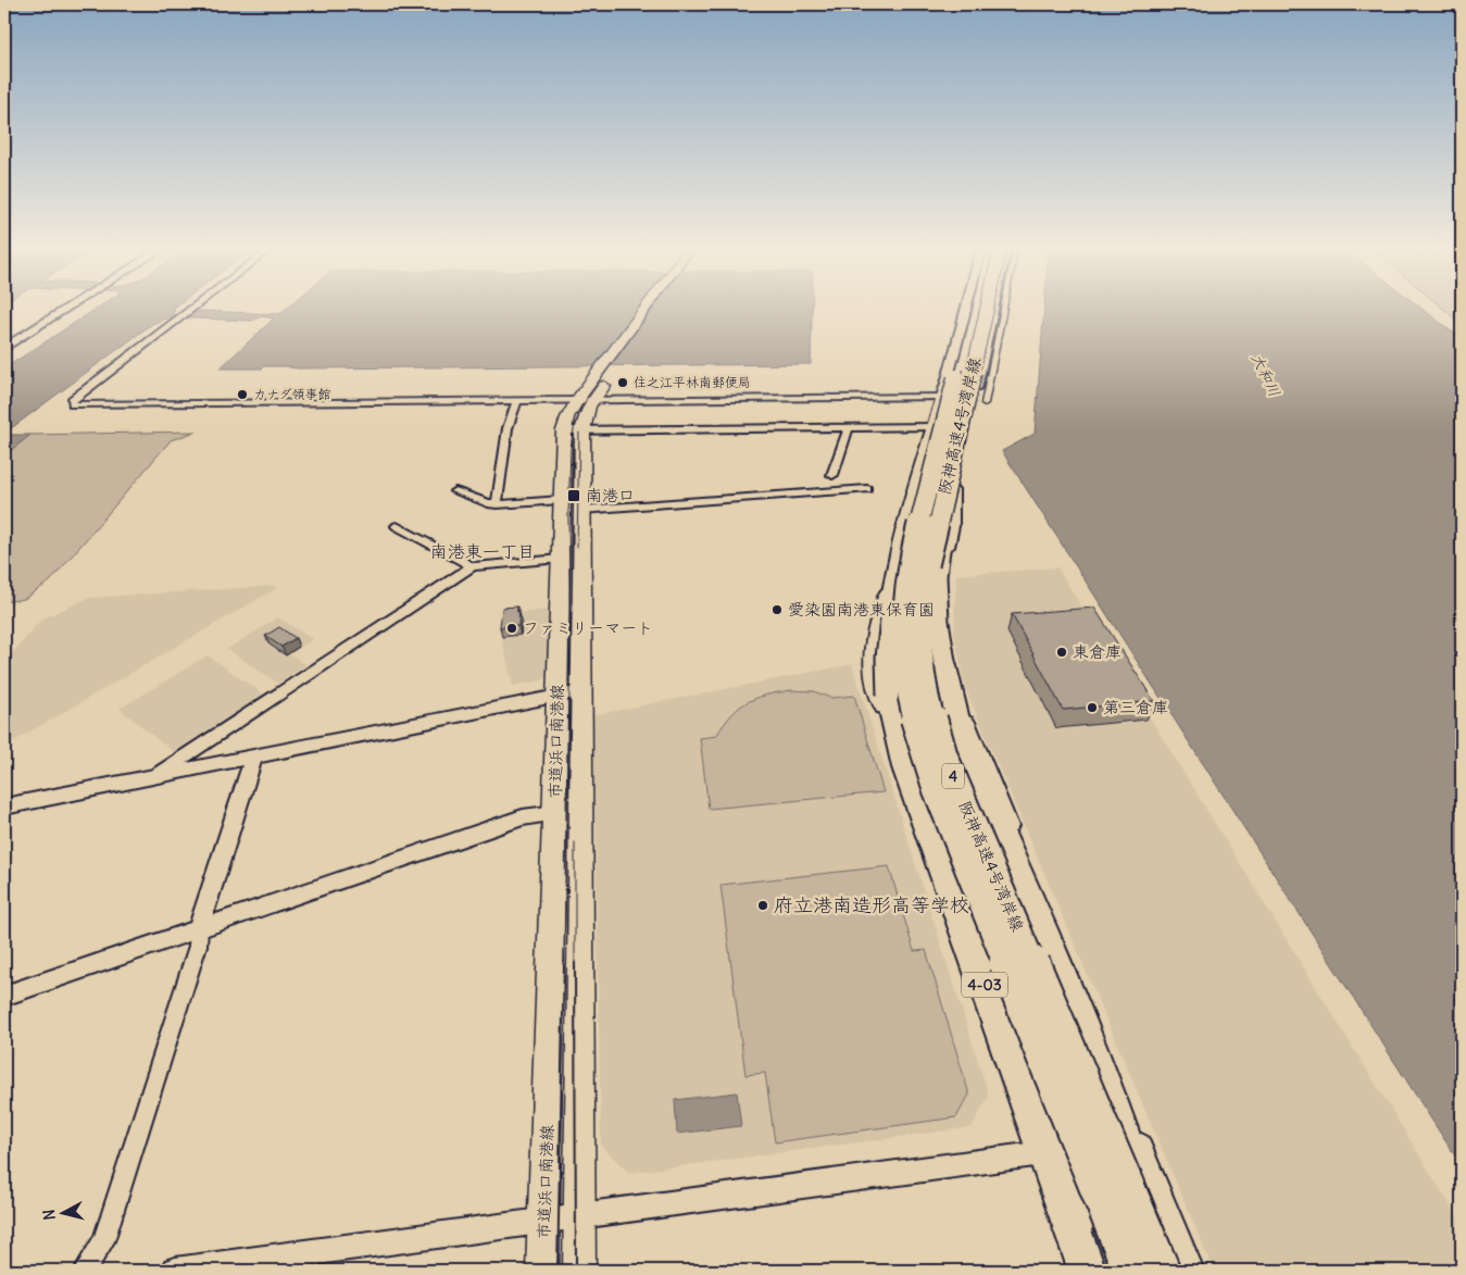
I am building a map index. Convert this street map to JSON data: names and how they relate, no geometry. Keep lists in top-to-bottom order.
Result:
{
  "streets": {
    "highway": ["阪神高速4号湾岸線", "4", "4-03"],
    "main road": ["市道浜口南港線"]
  },
  "crossings": [
    ["阪神高速4号湾岸線", "4-03"]
  ],
  "districts": ["南港東一丁目"],
  "water": ["大和川"],
  "places": {
    "other": [
      "住之江平林南郵便局",
      "カナダ領事館",
      "愛染園南港東保育園",
      "ファミリーマート",
      "東倉庫",
      "第三倉庫",
      "府立港南造形高等学校"
    ],
    "transit": ["南港口"]
  },
  "north": "left"
}
